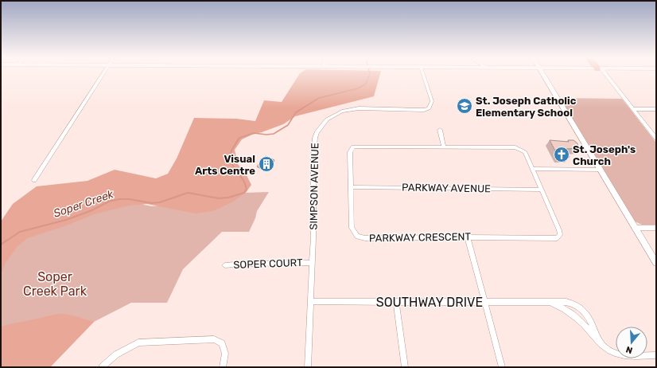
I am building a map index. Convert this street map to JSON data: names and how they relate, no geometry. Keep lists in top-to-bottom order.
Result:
{
  "streets": {
    "street": [
      "SIMPSON AVENUE",
      "PARKWAY AVENUE",
      "PARKWAY CRESCENT",
      "SOPER COURT",
      "SOUTHWAY DRIVE"
    ]
  },
  "crossings": [
    ["SIMPSON AVENUE", "SOPER COURT"],
    ["SIMPSON AVENUE", "SOUTHWAY DRIVE"],
    ["PARKWAY AVENUE", "PARKWAY CRESCENT"]
  ],
  "water": ["Soper Creek"],
  "parks": ["Soper Creek Park"],
  "places": {
    "school or university": ["St. Joseph Catholic Elementary School"],
    "church": ["St. Joseph's Church"],
    "building": ["Visual Arts Centre"]
  },
  "north": "bottom"
}
